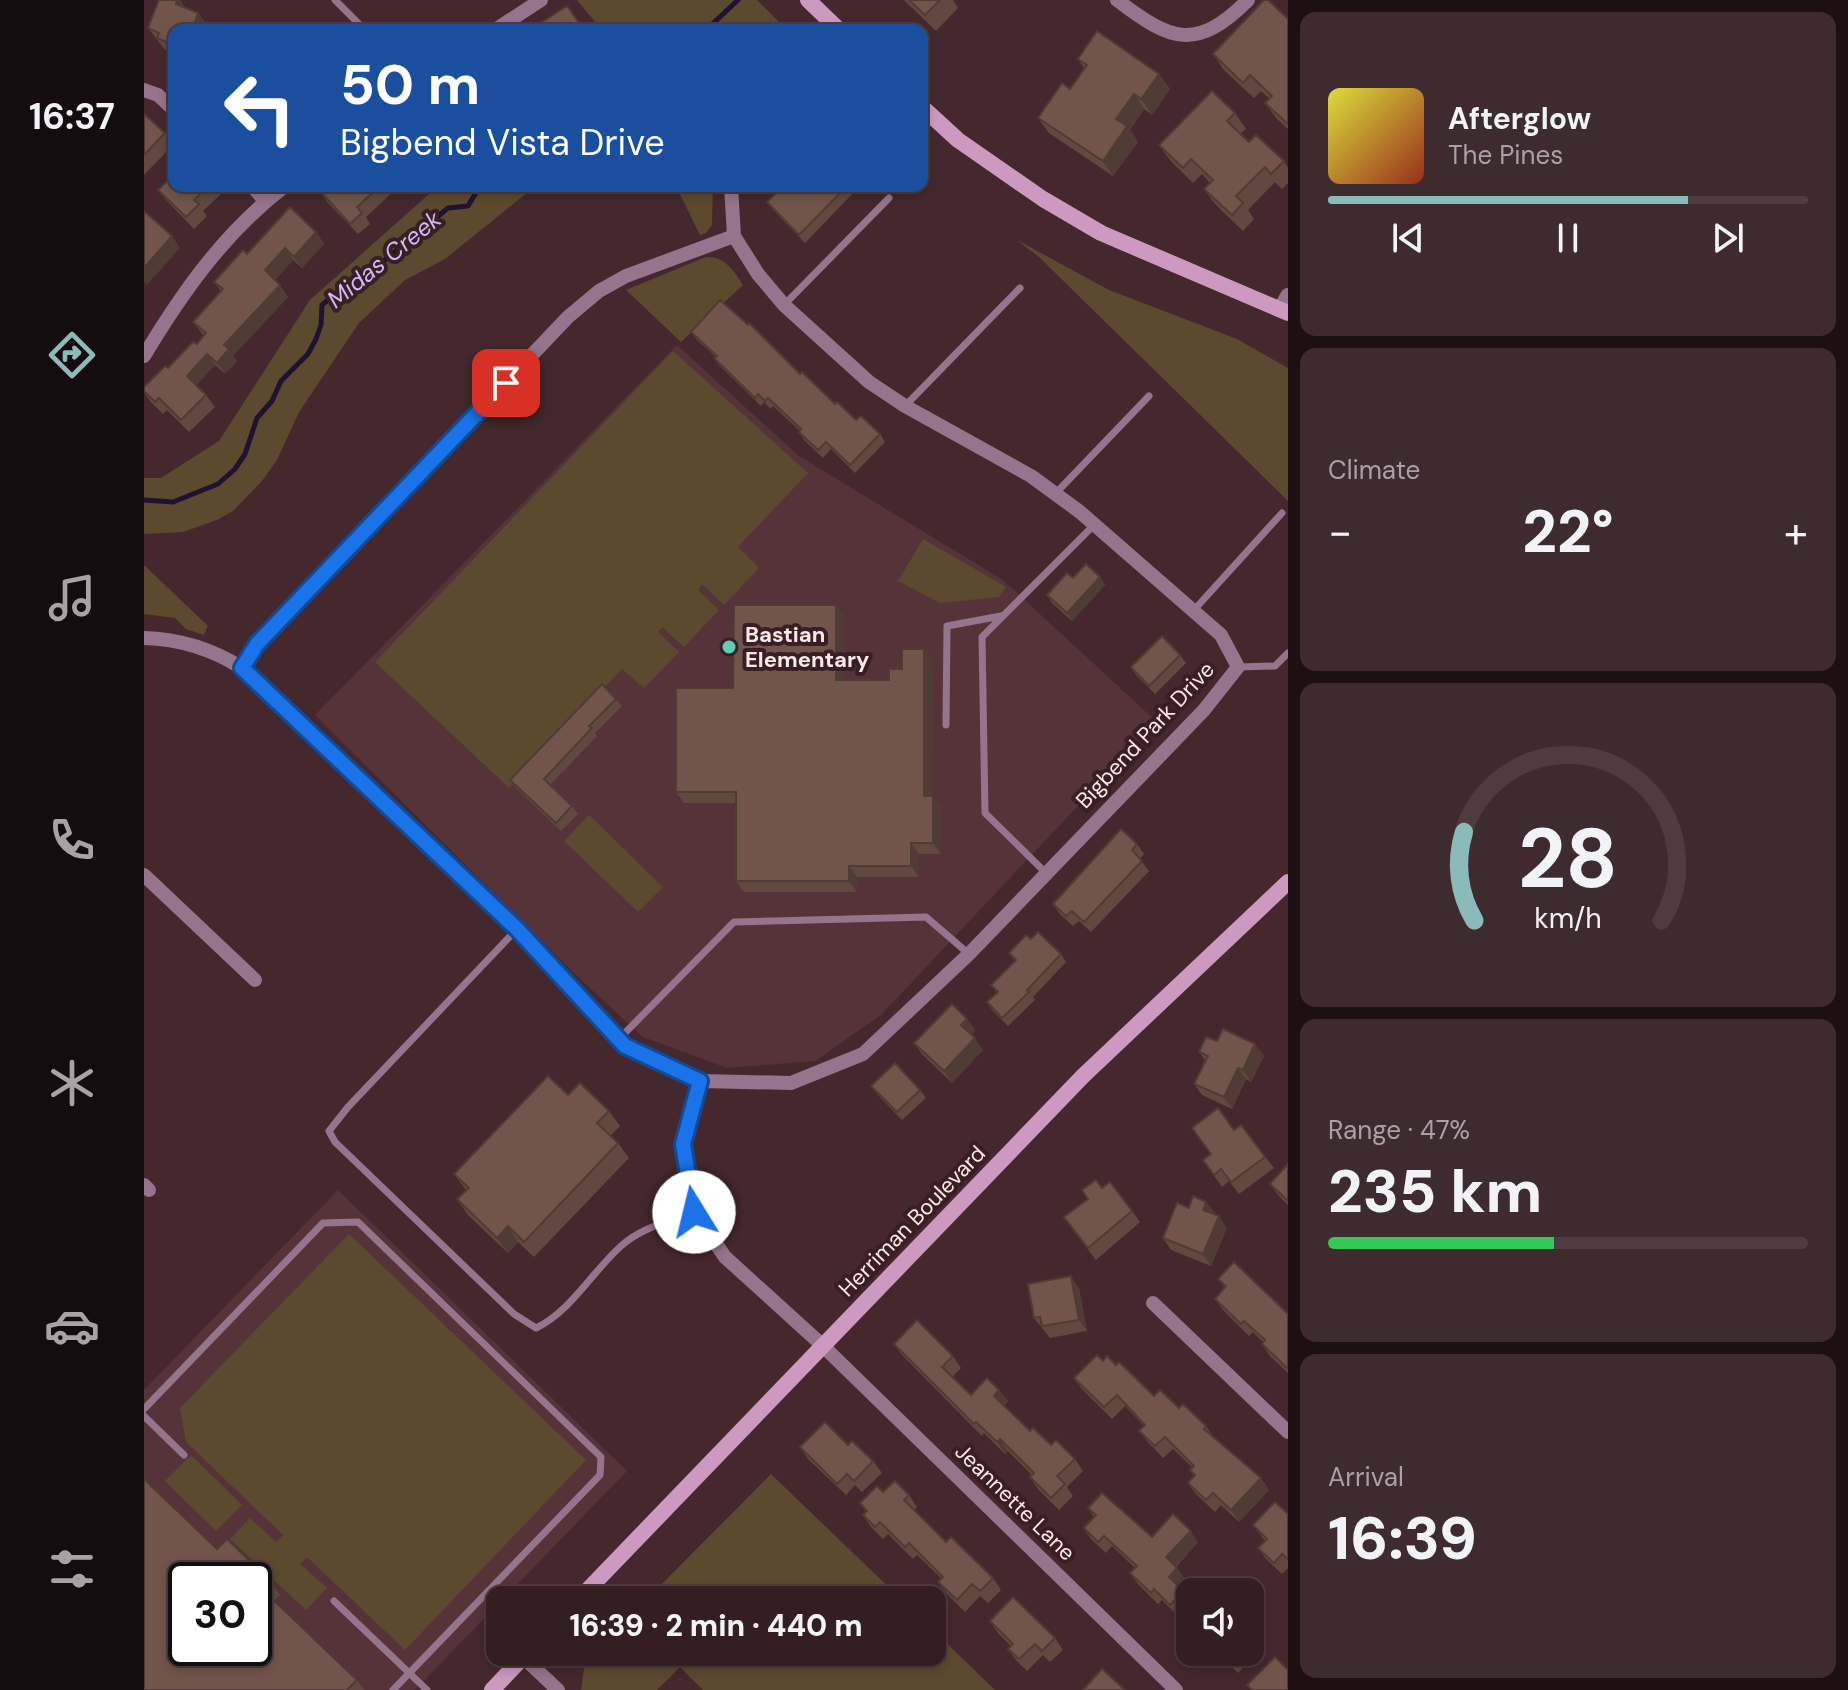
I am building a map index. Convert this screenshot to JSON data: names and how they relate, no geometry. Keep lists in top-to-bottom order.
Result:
{
  "streets": {
    "main road": ["Herriman Boulevard"],
    "street": ["Bigbend Park Drive", "Jeannette Lane"]
  },
  "crossings": [
    ["Herriman Boulevard", "Jeannette Lane"]
  ],
  "water": ["Midas Creek"],
  "places": ["Bastian Elementary"],
  "page": {
    "tabs": "16:37",
    "turn": ["50 m", "Bigbend Vista Drive"],
    "song": ["Afterglow", "The Pines"],
    "tile": [
      "Climate",
      ["Range · 47%", "235 km"],
      ["Arrival", "16:39"]
    ],
    "heat": ["−", "22°", "+"],
    "limit": "30",
    "trip": "16:39 · 2 min · 440 m",
    "gauge": ["28", "km/h"]
  }
}
